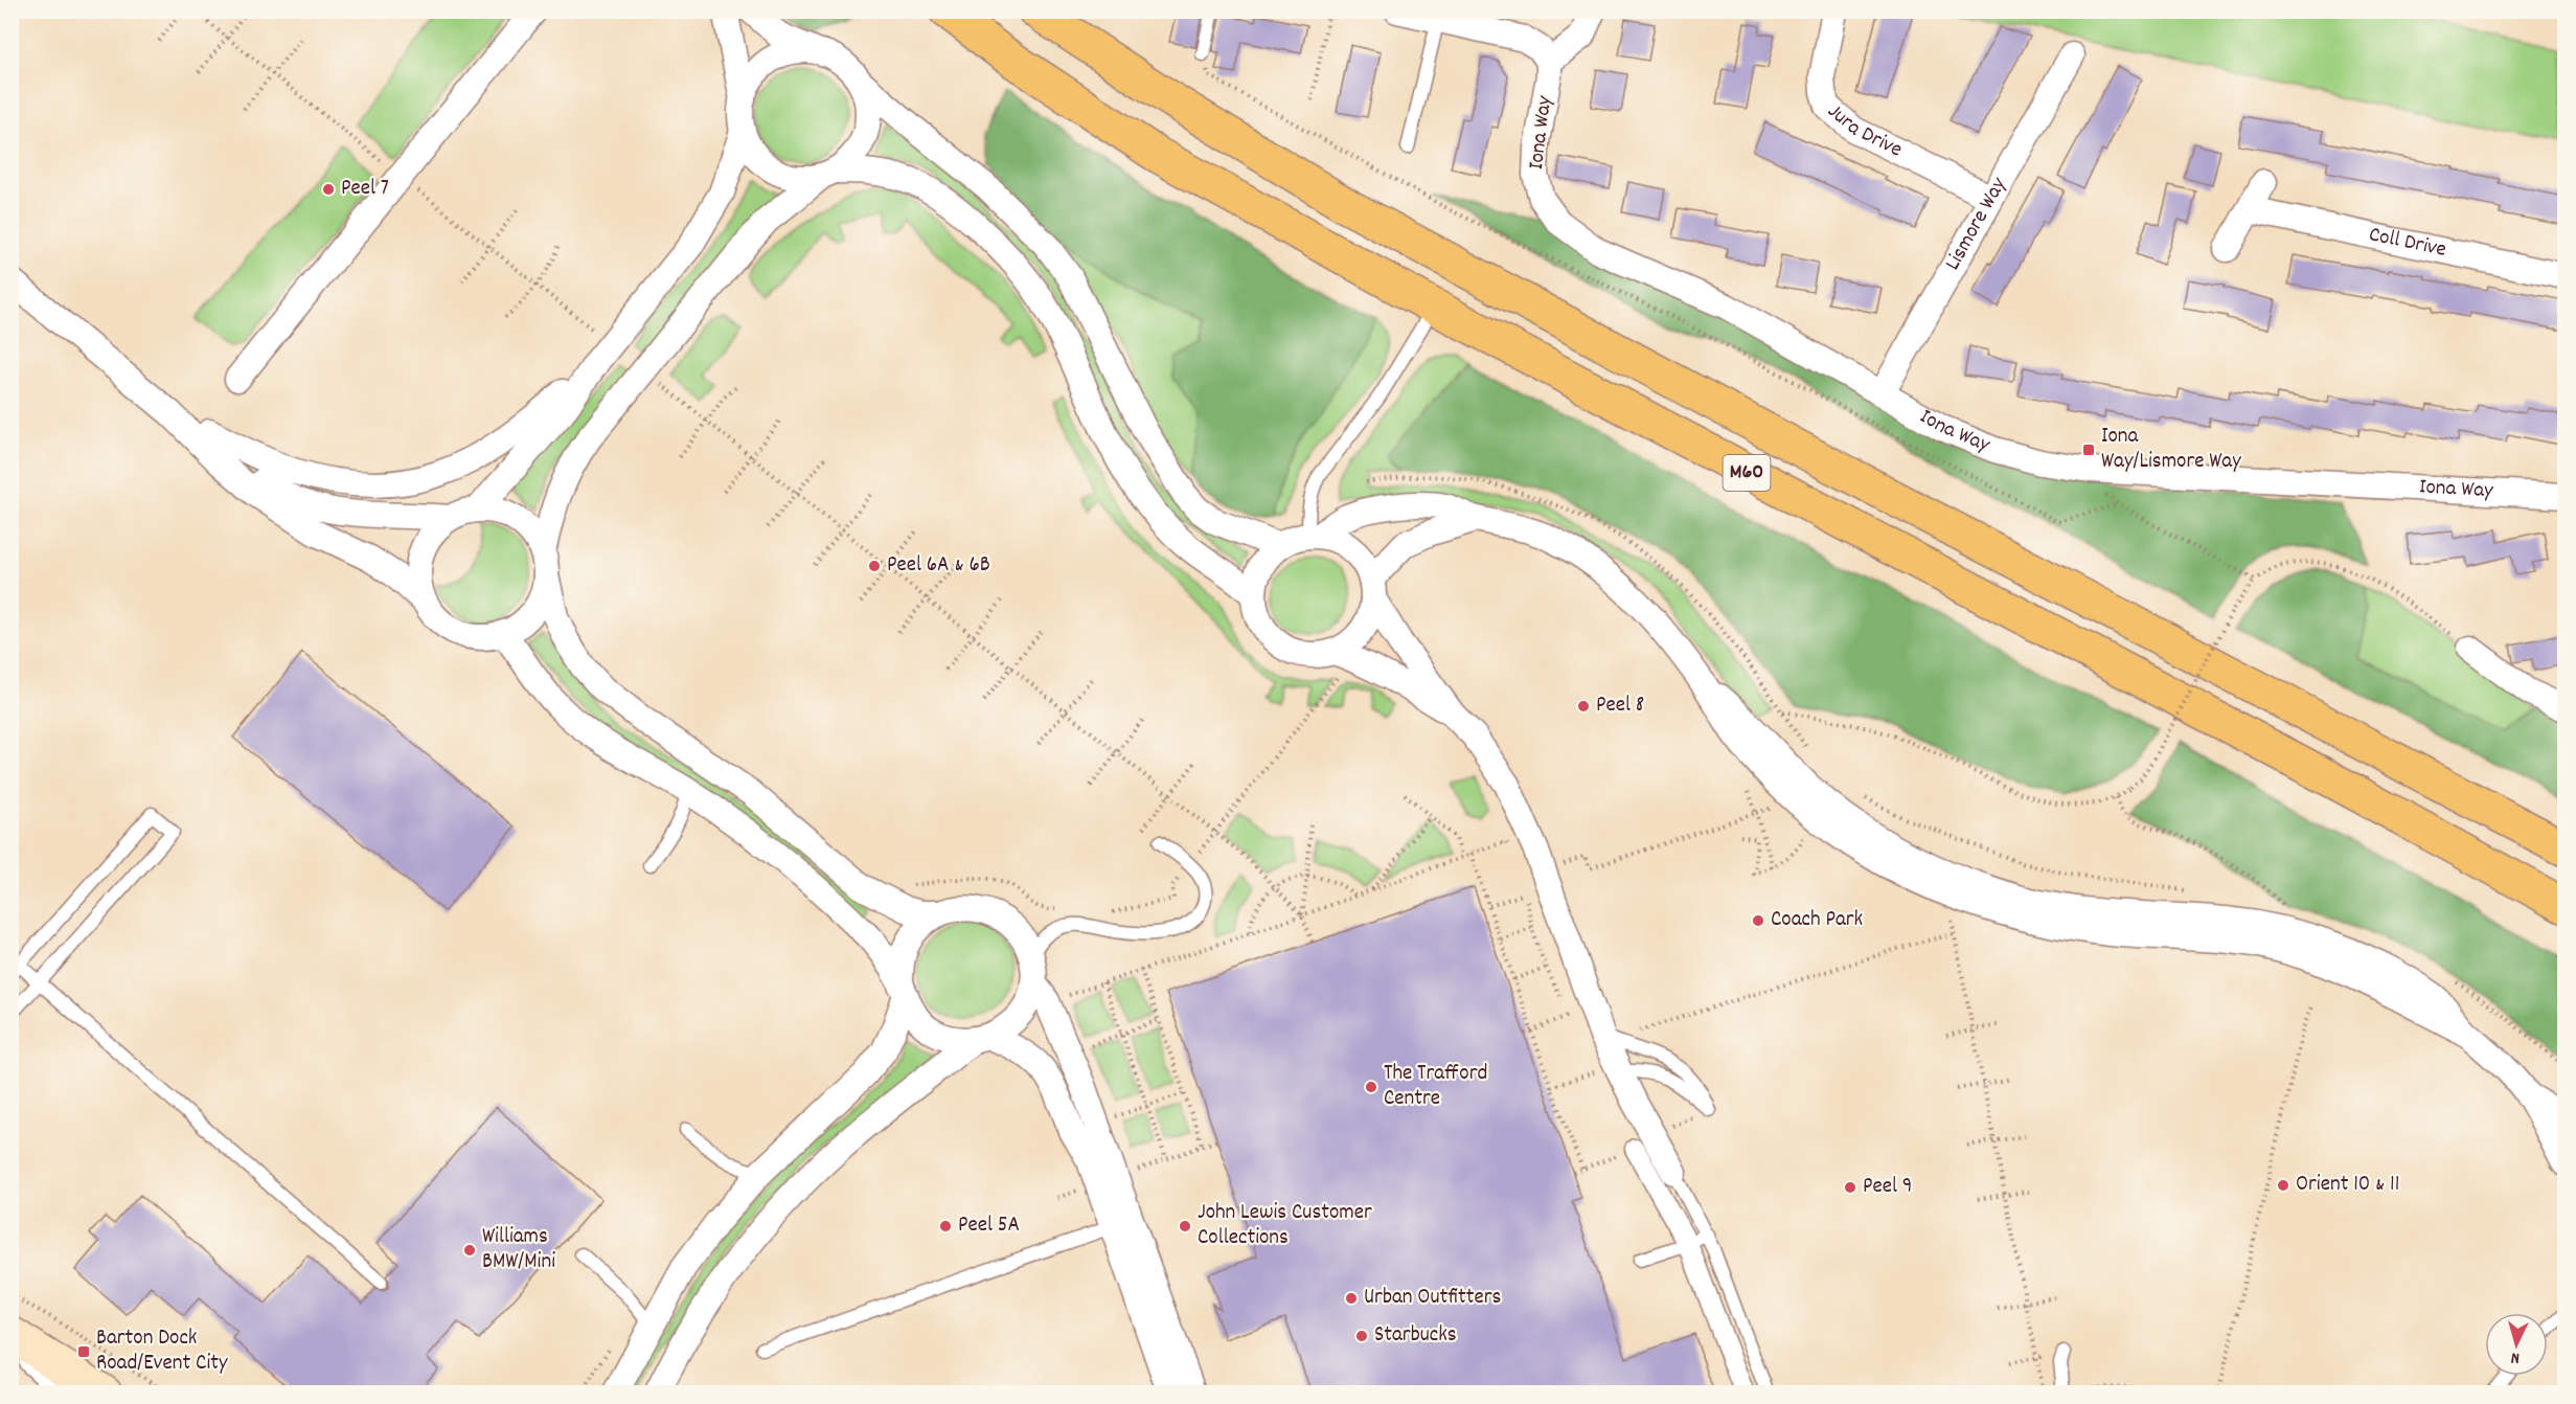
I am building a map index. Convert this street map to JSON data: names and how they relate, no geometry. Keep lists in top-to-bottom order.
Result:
{
  "streets": {
    "highway": ["M60"],
    "street": [
      "Jura Drive",
      "Iona Way",
      "Lismore Way",
      "Coll Drive"
    ]
  },
  "crossings": [
    ["Jura Drive", "Lismore Way"],
    ["Iona Way", "Lismore Way"]
  ],
  "places": {
    "other": [
      "Peel 7",
      "Peel 6A & 6B",
      "Peel 8",
      "Coach Park",
      "The Trafford Centre",
      "Orient 10 & 11",
      "Peel 9",
      "Peel 5A",
      "John Lewis Customer Collections",
      "Williams BMW/Mini",
      "Urban Outfitters",
      "Starbucks"
    ],
    "transit": ["Iona Way/Lismore Way", "Barton Dock Road/Event City"]
  },
  "north": "bottom"
}
